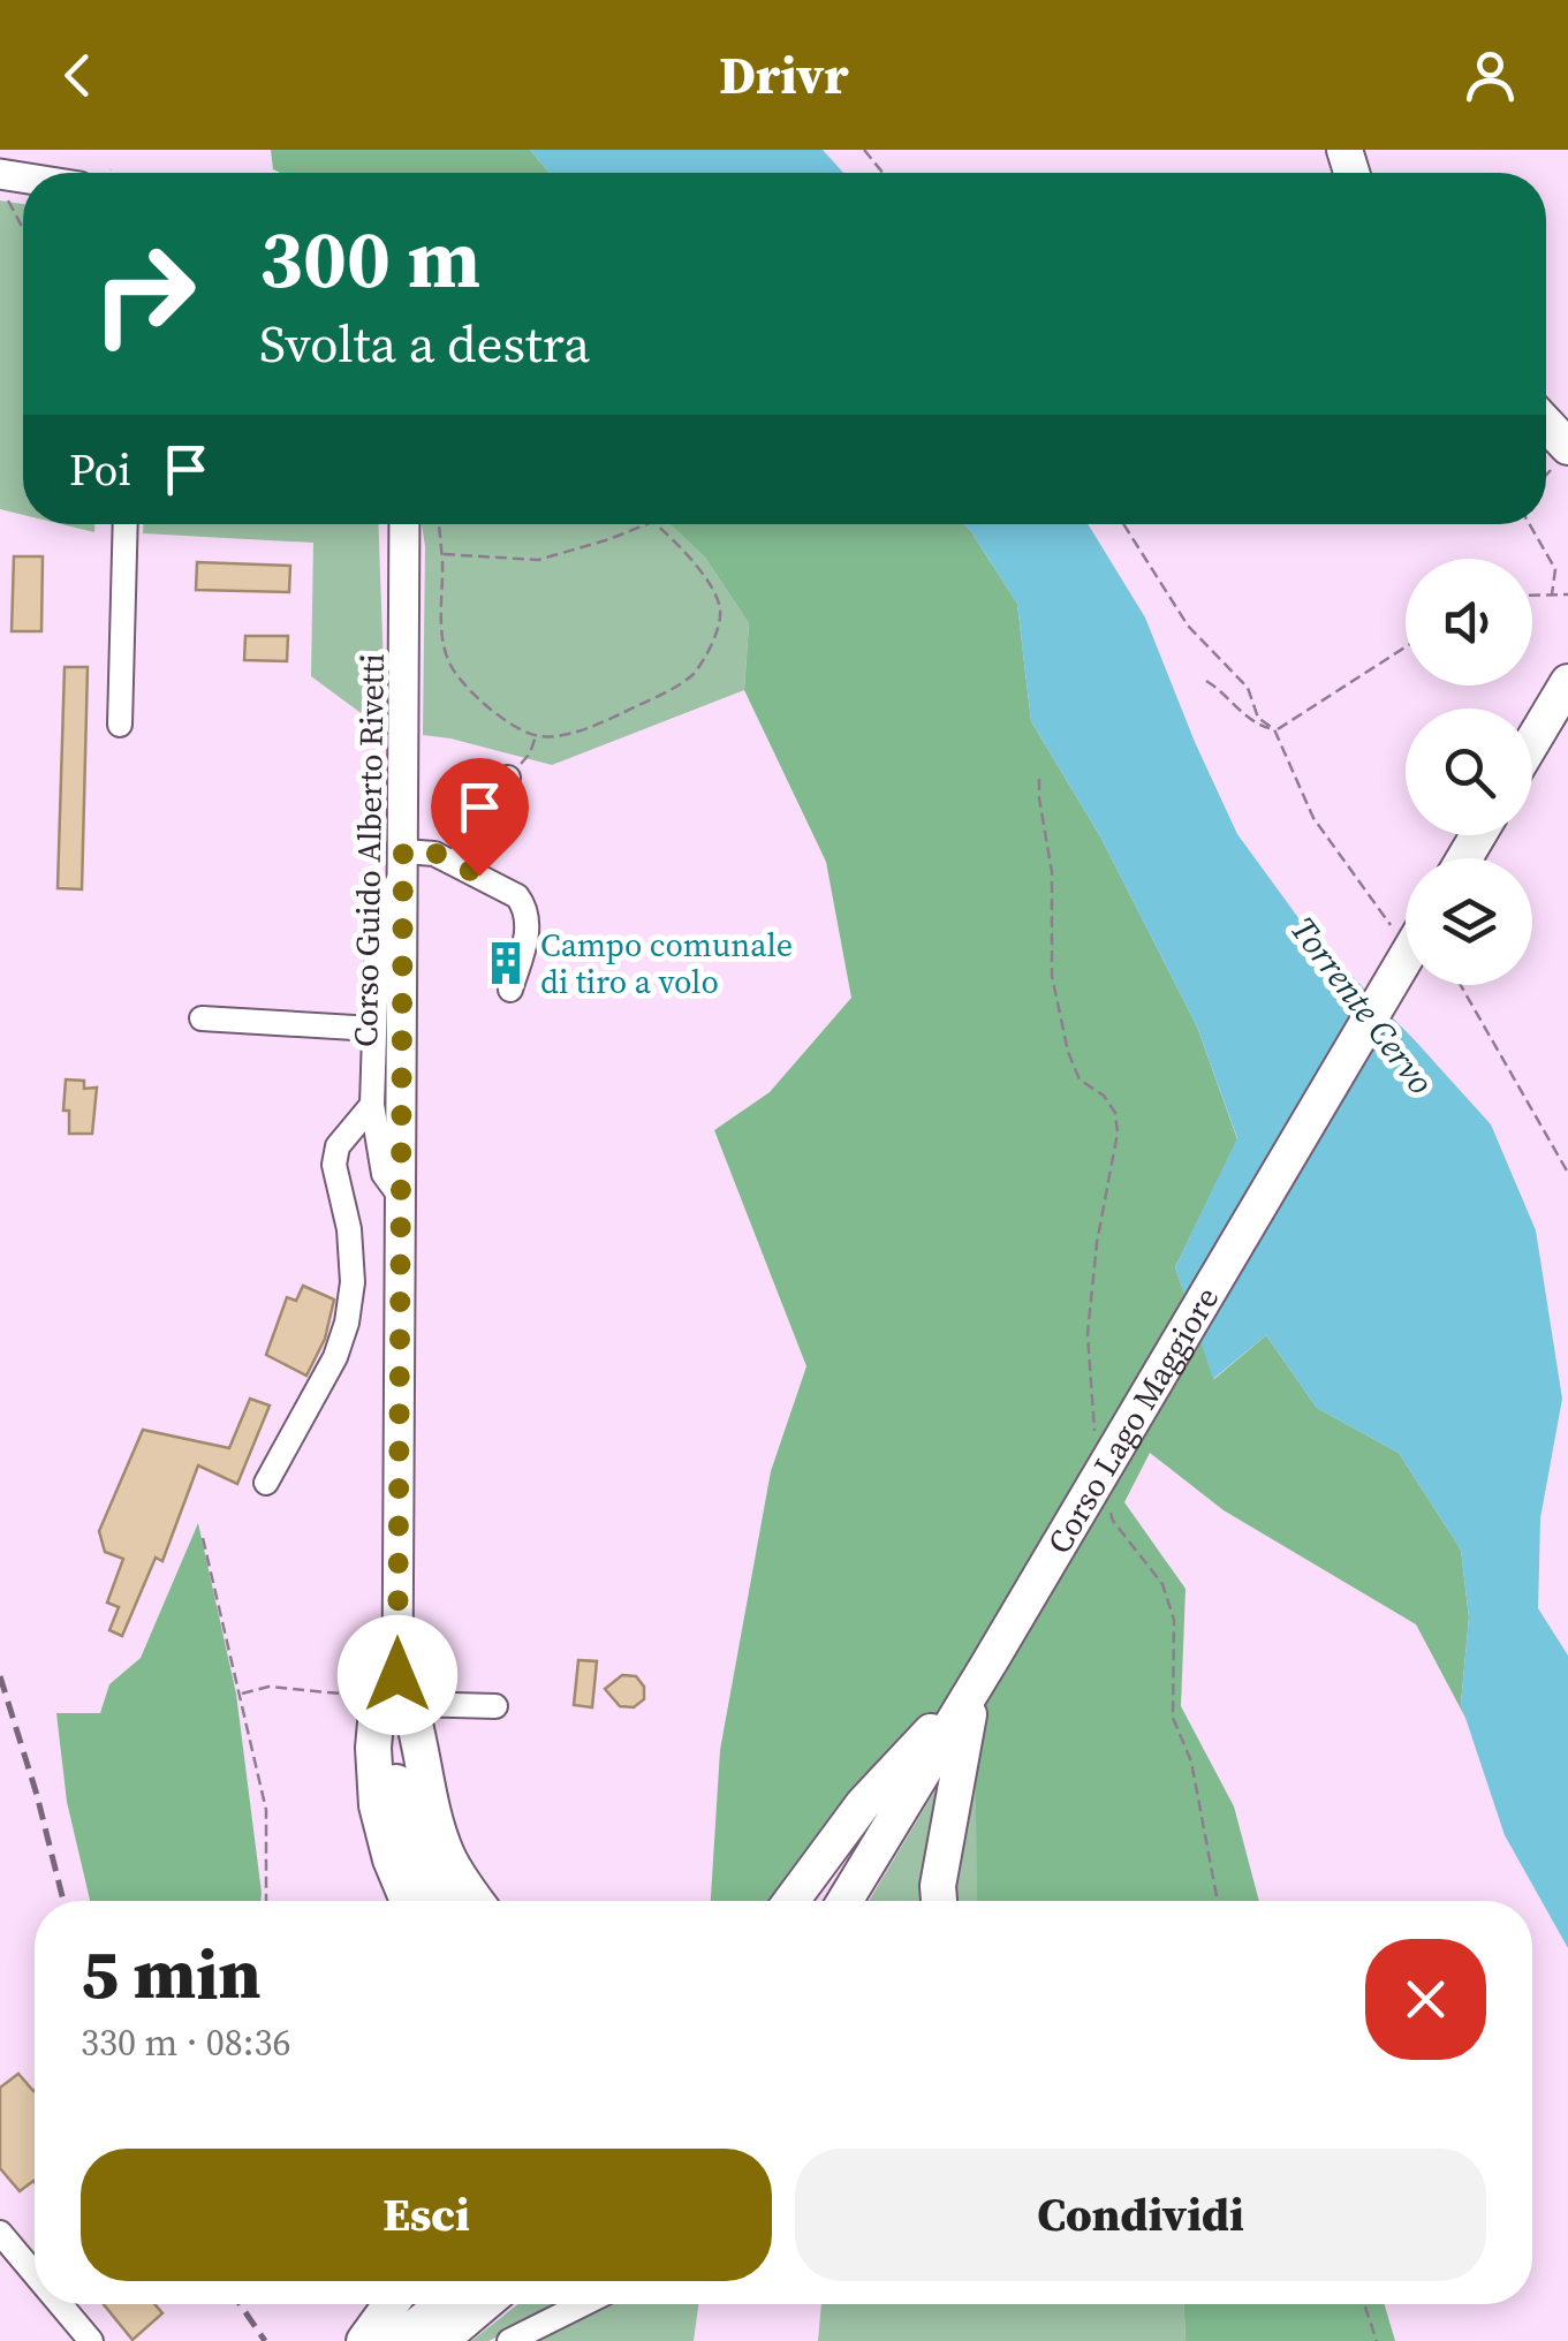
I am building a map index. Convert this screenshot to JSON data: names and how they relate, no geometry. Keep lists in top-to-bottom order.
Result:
{
  "streets": {
    "highway": ["Corso Lago Maggiore"],
    "main road": ["Corso Guido Alberto Rivetti"]
  },
  "water": ["Torrente Cervo"],
  "places": {
    "building": ["Campo comunale di tiro a volo"]
  },
  "page": {
    "header": "Drivr",
    "turn": ["300 m", "Svolta a destra"],
    "then": "Poi",
    "heading": ["5 min", "330 m · 08:36"],
    "buttons": ["Esci", "Condividi"]
  }
}
